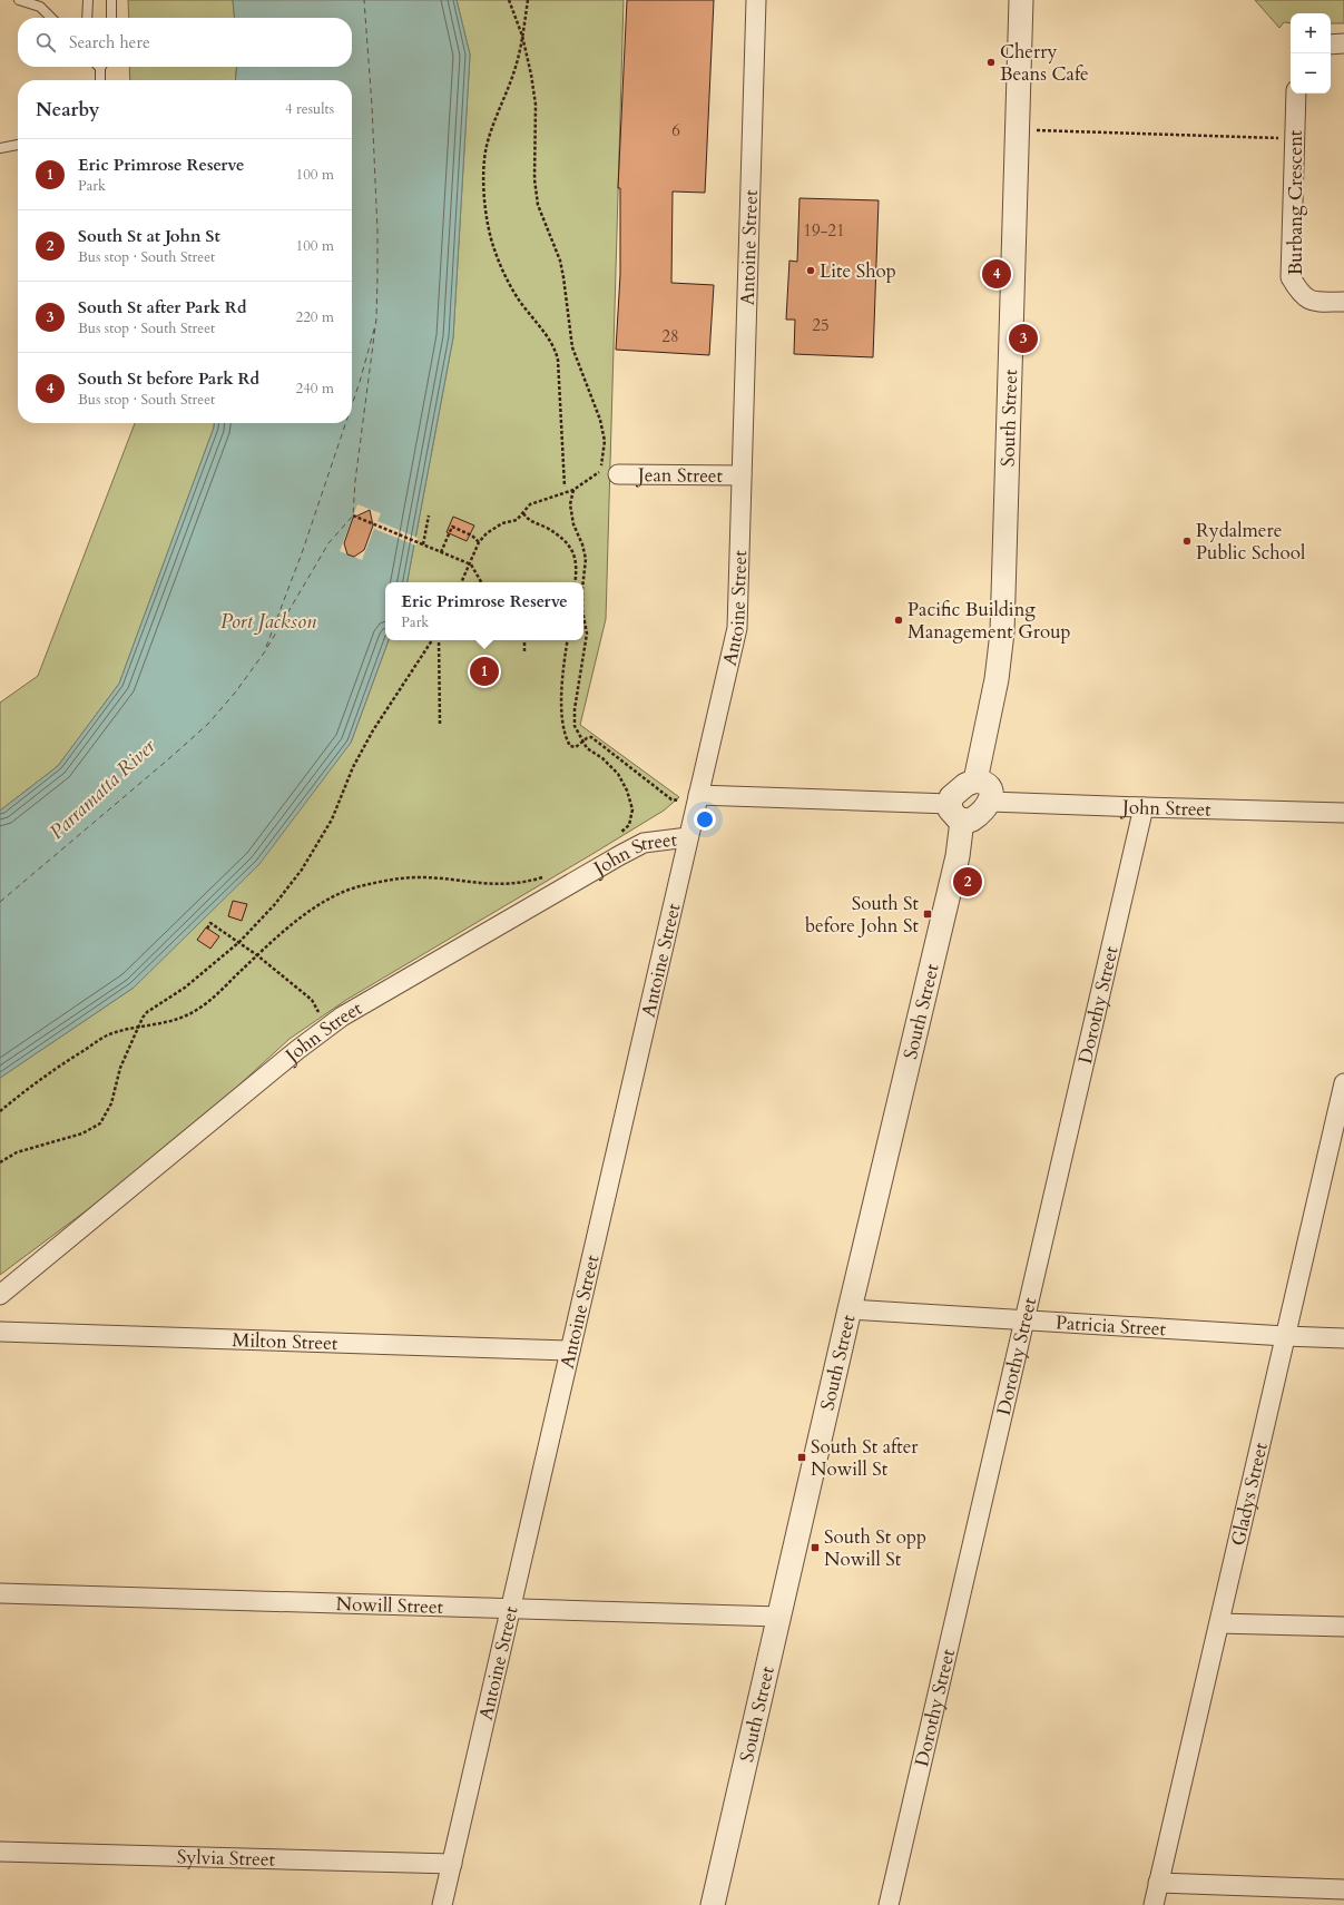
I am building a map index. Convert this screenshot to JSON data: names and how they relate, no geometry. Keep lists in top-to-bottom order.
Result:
{
  "streets": {
    "street": [
      "Burbang Crescent",
      "Antoine Street",
      "South Street",
      "Jean Street",
      "John Street",
      "Dorothy Street",
      "Patricia Street",
      "Milton Street",
      "Gladys Street",
      "Nowill Street",
      "Sylvia Street"
    ]
  },
  "crossings": [
    ["Antoine Street", "Jean Street"],
    ["Antoine Street", "John Street"],
    ["Antoine Street", "Milton Street"],
    ["Antoine Street", "Nowill Street"],
    ["Antoine Street", "Sylvia Street"],
    ["South Street", "John Street"],
    ["South Street", "Patricia Street"],
    ["South Street", "Nowill Street"],
    ["John Street", "Dorothy Street"],
    ["Dorothy Street", "Patricia Street"],
    ["Patricia Street", "Gladys Street"]
  ],
  "water": ["Port Jackson", "Parramatta River"],
  "places": {
    "other": [
      "Cherry Beans Cafe",
      "Lite Shop",
      "Rydalmere Public School",
      "Pacific Building Management Group"
    ],
    "transit": ["South St before John St", "South St after Nowill St", "South St opp Nowill St"]
  },
  "house_numbers": [
    "6",
    "19-21",
    "25",
    "28"
  ],
  "page": {
    "map_buttons": ["+", "−"],
    "search": "Search here",
    "heading": ["Nearby", "4 results"],
    "list": [
      {
        "mark": "1",
        "name": "Eric Primrose Reserve",
        "note": "Park",
        "value": "100 m"
      },
      {
        "mark": "2",
        "name": "South St at John St",
        "note": "Bus stop · South Street",
        "value": "100 m"
      },
      {
        "mark": "3",
        "name": "South St after Park Rd",
        "note": "Bus stop · South Street",
        "value": "220 m"
      },
      {
        "mark": "4",
        "name": "South St before Park Rd",
        "note": "Bus stop · South Street",
        "value": "240 m"
      }
    ],
    "pins": [
      "4",
      "3",
      "1",
      "2"
    ],
    "popup": ["Eric Primrose Reserve", "Park"]
  }
}
